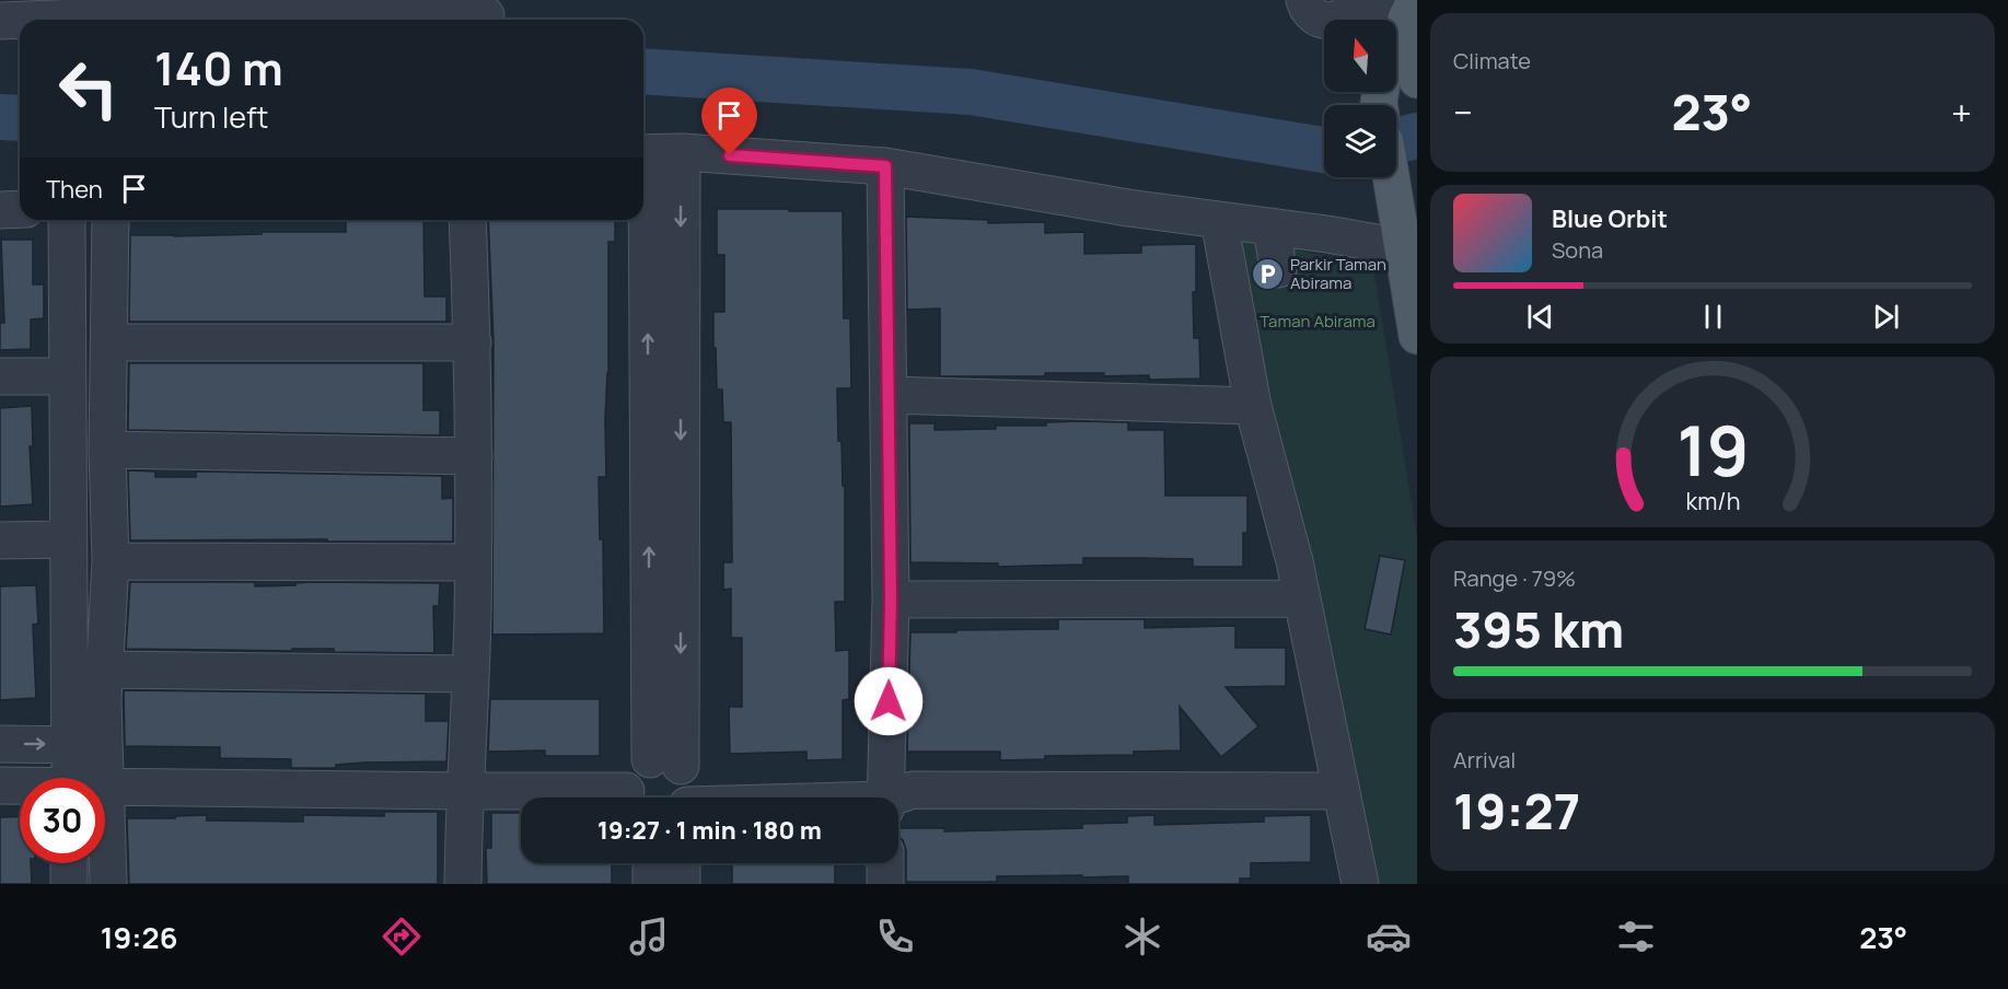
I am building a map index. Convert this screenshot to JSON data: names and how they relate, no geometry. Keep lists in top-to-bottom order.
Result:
{
  "parks": ["Taman Abirama"],
  "places": {
    "parking": ["Parkir Taman Abirama"]
  },
  "north": "top",
  "page": {
    "tile": [
      "Climate",
      ["Range · 79%", "395 km"],
      ["Arrival", "19:27"]
    ],
    "turn": ["140 m", "Turn left"],
    "heat": ["−", "23°", "+"],
    "then": "Then",
    "song": ["Blue Orbit", "Sona"],
    "limit": "30",
    "trip": "19:27 · 1 min · 180 m",
    "tabs": ["19:26", "23°"],
    "gauge": ["19", "km/h"]
  }
}
